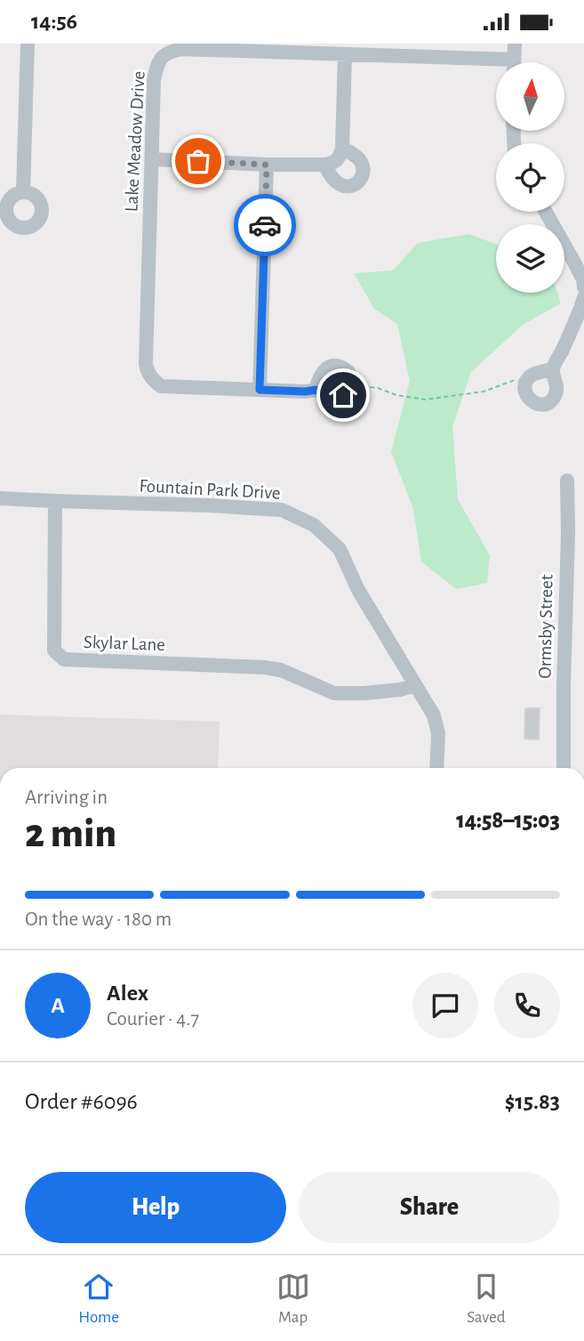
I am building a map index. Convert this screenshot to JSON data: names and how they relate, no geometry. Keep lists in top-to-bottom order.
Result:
{
  "streets": {
    "street": [
      "Lake Meadow Drive",
      "Fountain Park Drive",
      "Ormsby Street",
      "Skylar Lane"
    ]
  },
  "crossings": [
    ["Fountain Park Drive", "Skylar Lane"]
  ],
  "north": "top",
  "page": {
    "status": "14:56",
    "heading": ["2 min", "Arriving in", "14:58–15:03"],
    "panel": [
      "Alex",
      "Courier · 4.7",
      "Order #6096",
      "$15.83"
    ],
    "bar": "On the way · 180 m",
    "round": "A",
    "buttons": ["Help", "Share"],
    "tabs": ["Home", "Map", "Saved"]
  }
}
